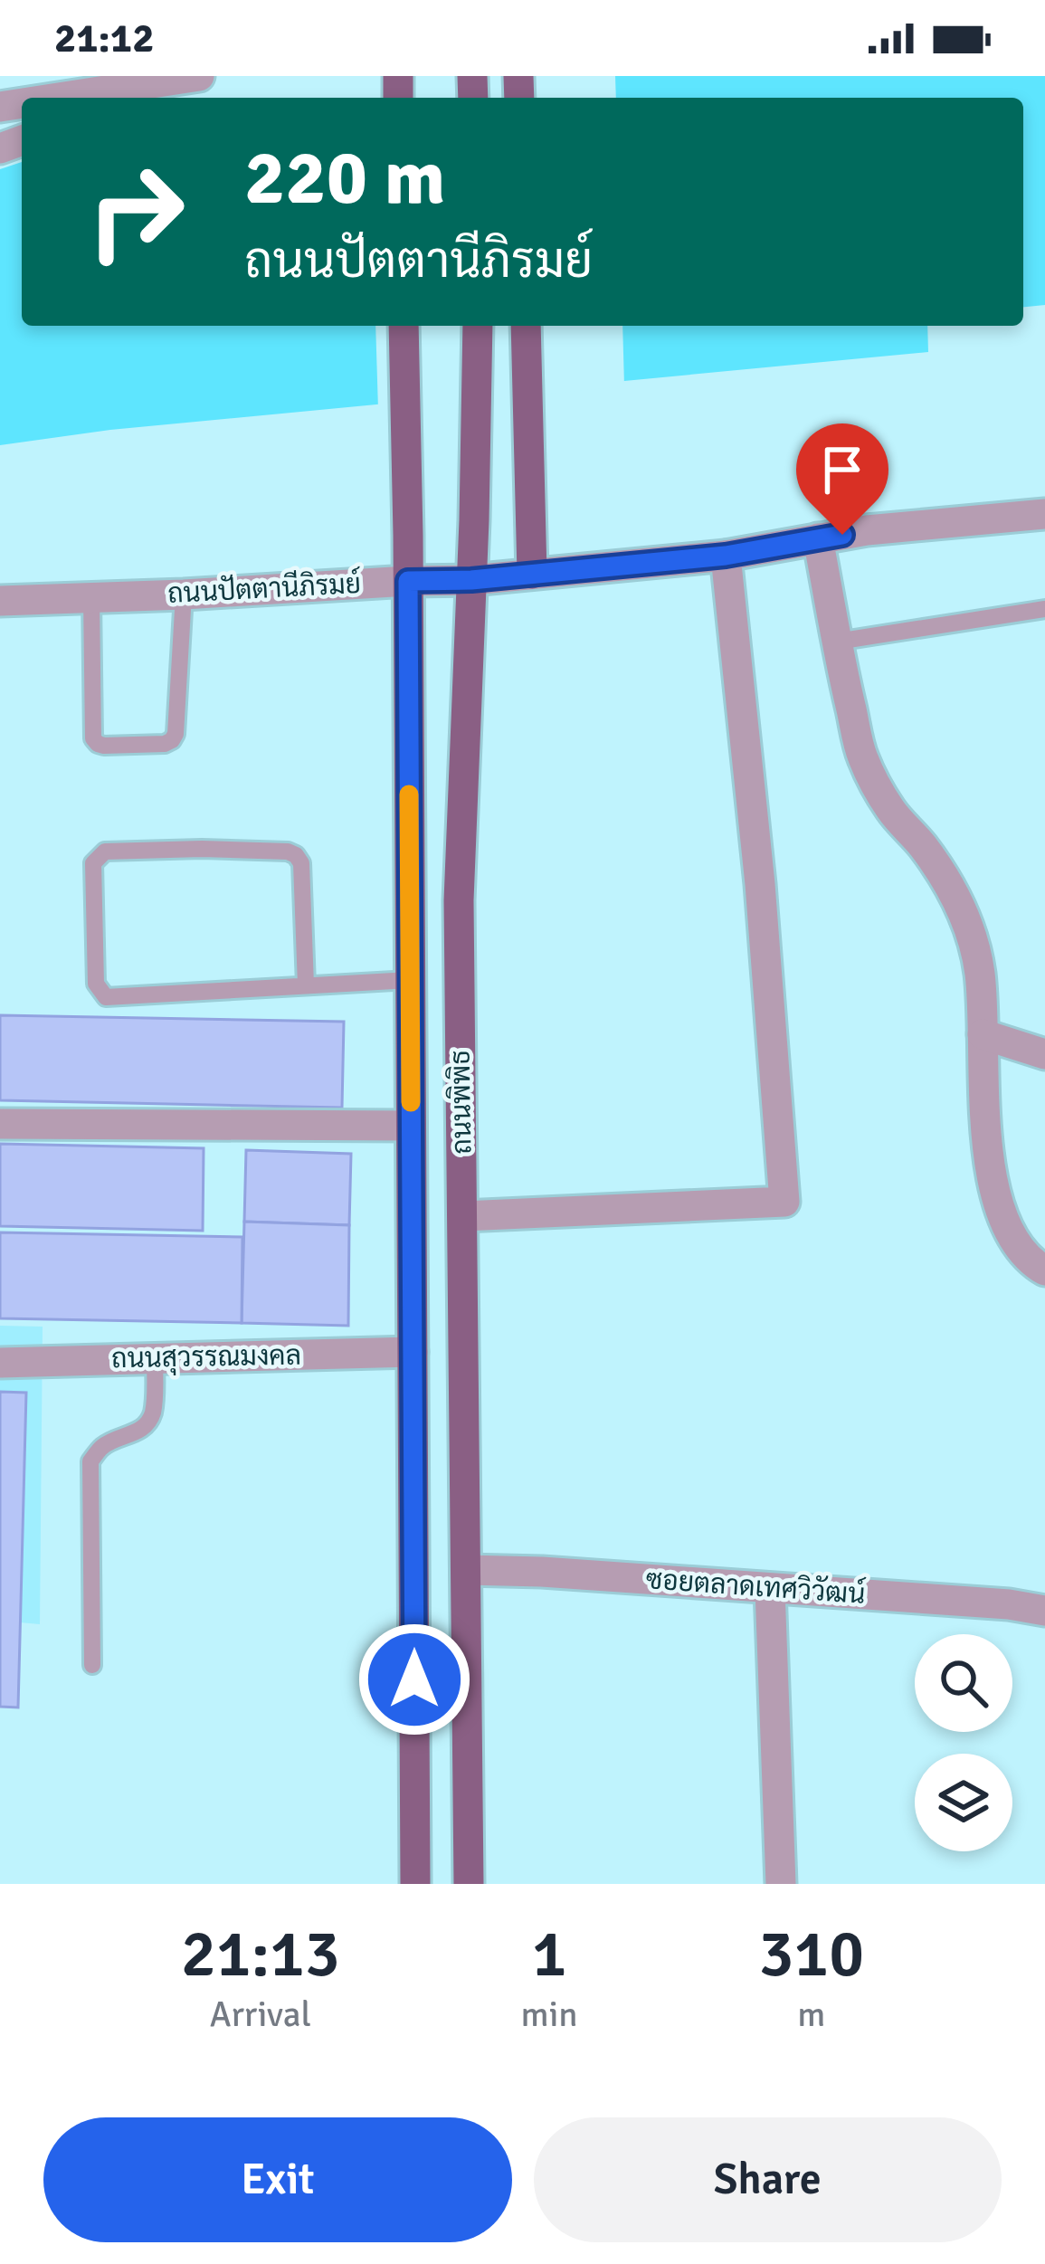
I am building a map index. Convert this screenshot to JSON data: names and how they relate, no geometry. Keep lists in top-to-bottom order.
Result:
{
  "streets": {
    "main road": ["ถนนพิพิธ"],
    "street": ["ถนนปัตตานีภิรมย์", "ถนนสุวรรณมงคล", "ซอยตลาดเทศวิวัฒน์"]
  },
  "crossings": [
    ["ถนนปัตตานีภิรมย์", "ถนนพิพิธ"],
    ["ถนนพิพิธ", "ถนนสุวรรณมงคล"],
    ["ถนนพิพิธ", "ซอยตลาดเทศวิวัฒน์"]
  ],
  "page": {
    "status": "21:12",
    "turn": ["220 m", "ถนนปัตตานีภิรมย์"],
    "eta": [
      "21:13",
      "Arrival",
      "1",
      "min",
      "310",
      "m"
    ],
    "buttons": ["Exit", "Share"]
  }
}
